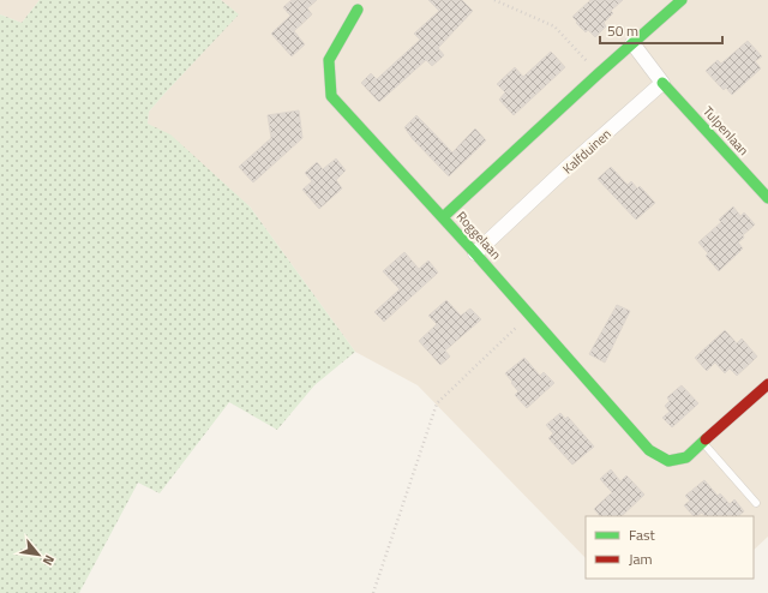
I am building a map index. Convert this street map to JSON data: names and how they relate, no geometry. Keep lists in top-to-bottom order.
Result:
{
  "streets": {
    "street": ["Tulpenlaan", "Kalfduinen", "Roggelaan"]
  },
  "crossings": [
    ["Tulpenlaan", "Kalfduinen"],
    ["Kalfduinen", "Roggelaan"]
  ],
  "legend": ["Fast", "Jam"],
  "scale_bar": "50 m",
  "north": "bottom right"
}
